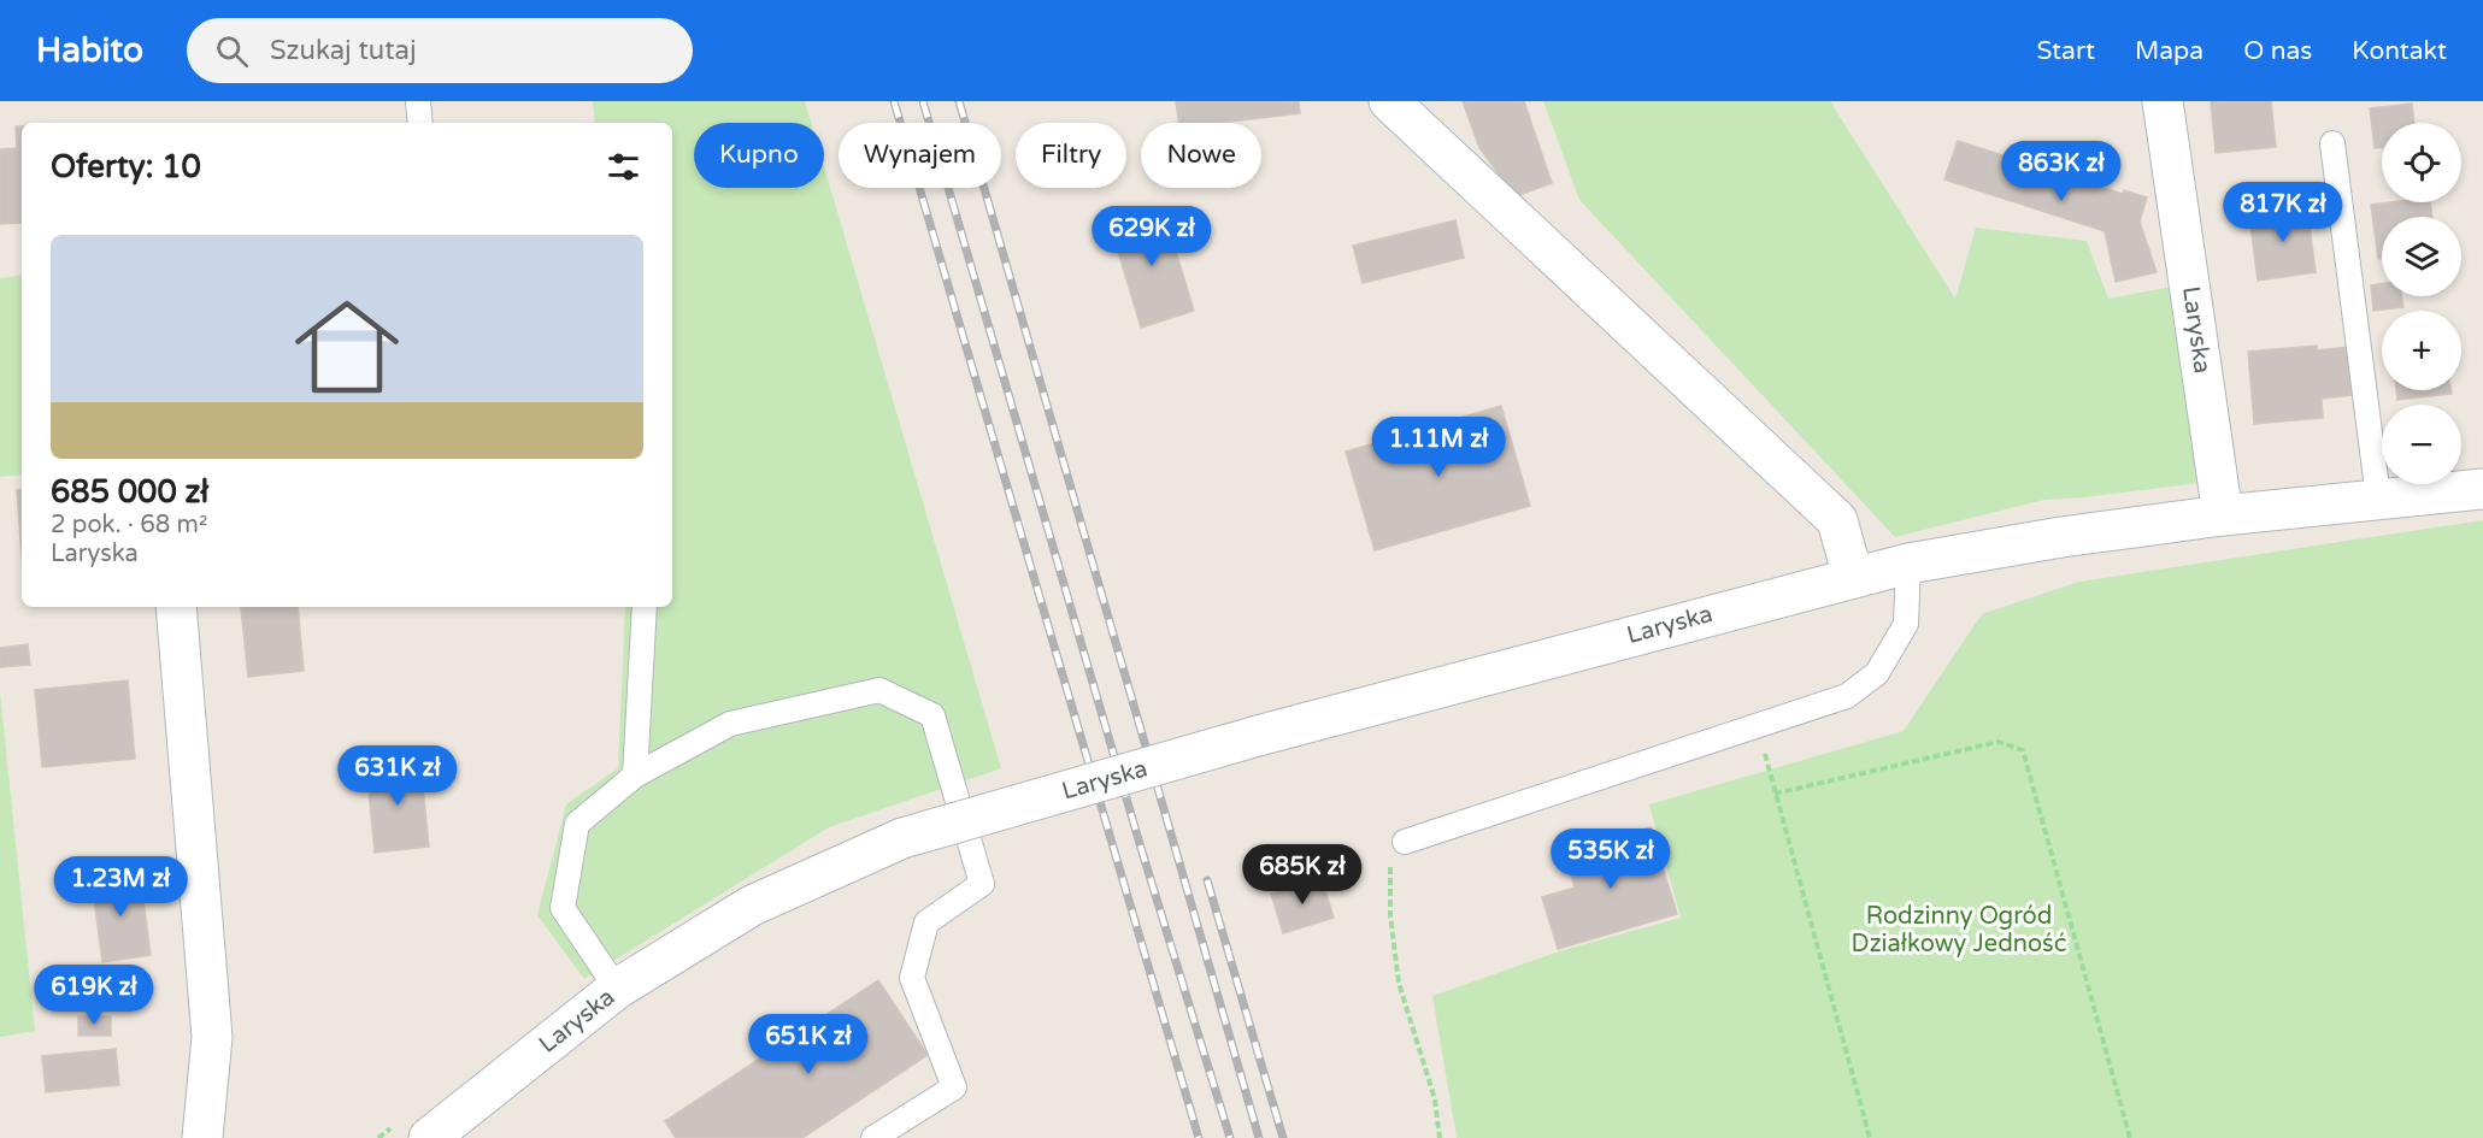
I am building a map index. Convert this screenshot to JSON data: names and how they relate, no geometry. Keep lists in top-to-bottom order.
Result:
{
  "streets": {
    "street": ["Laryska"]
  },
  "parks": ["Rodzinny Ogród Działkowy Jedność"],
  "page": {
    "header": "Habito",
    "search": "Szukaj tutaj",
    "nav": [
      "Start",
      "Mapa",
      "O nas",
      "Kontakt"
    ],
    "map_buttons": ["+", "−"],
    "chip": [
      "Kupno",
      "Wynajem",
      "Filtry",
      "Nowe"
    ],
    "heading": "Oferty: 10",
    "price": [
      "863K zł",
      "817K zł",
      "629K zł",
      "1.11M zł",
      "631K zł",
      "535K zł",
      "685K zł",
      "1.23M zł",
      "619K zł",
      "651K zł"
    ],
    "list": [
      {
        "name": "685 000 zł",
        "note": "2 pok. · 68 m² · Laryska"
      }
    ]
  }
}
